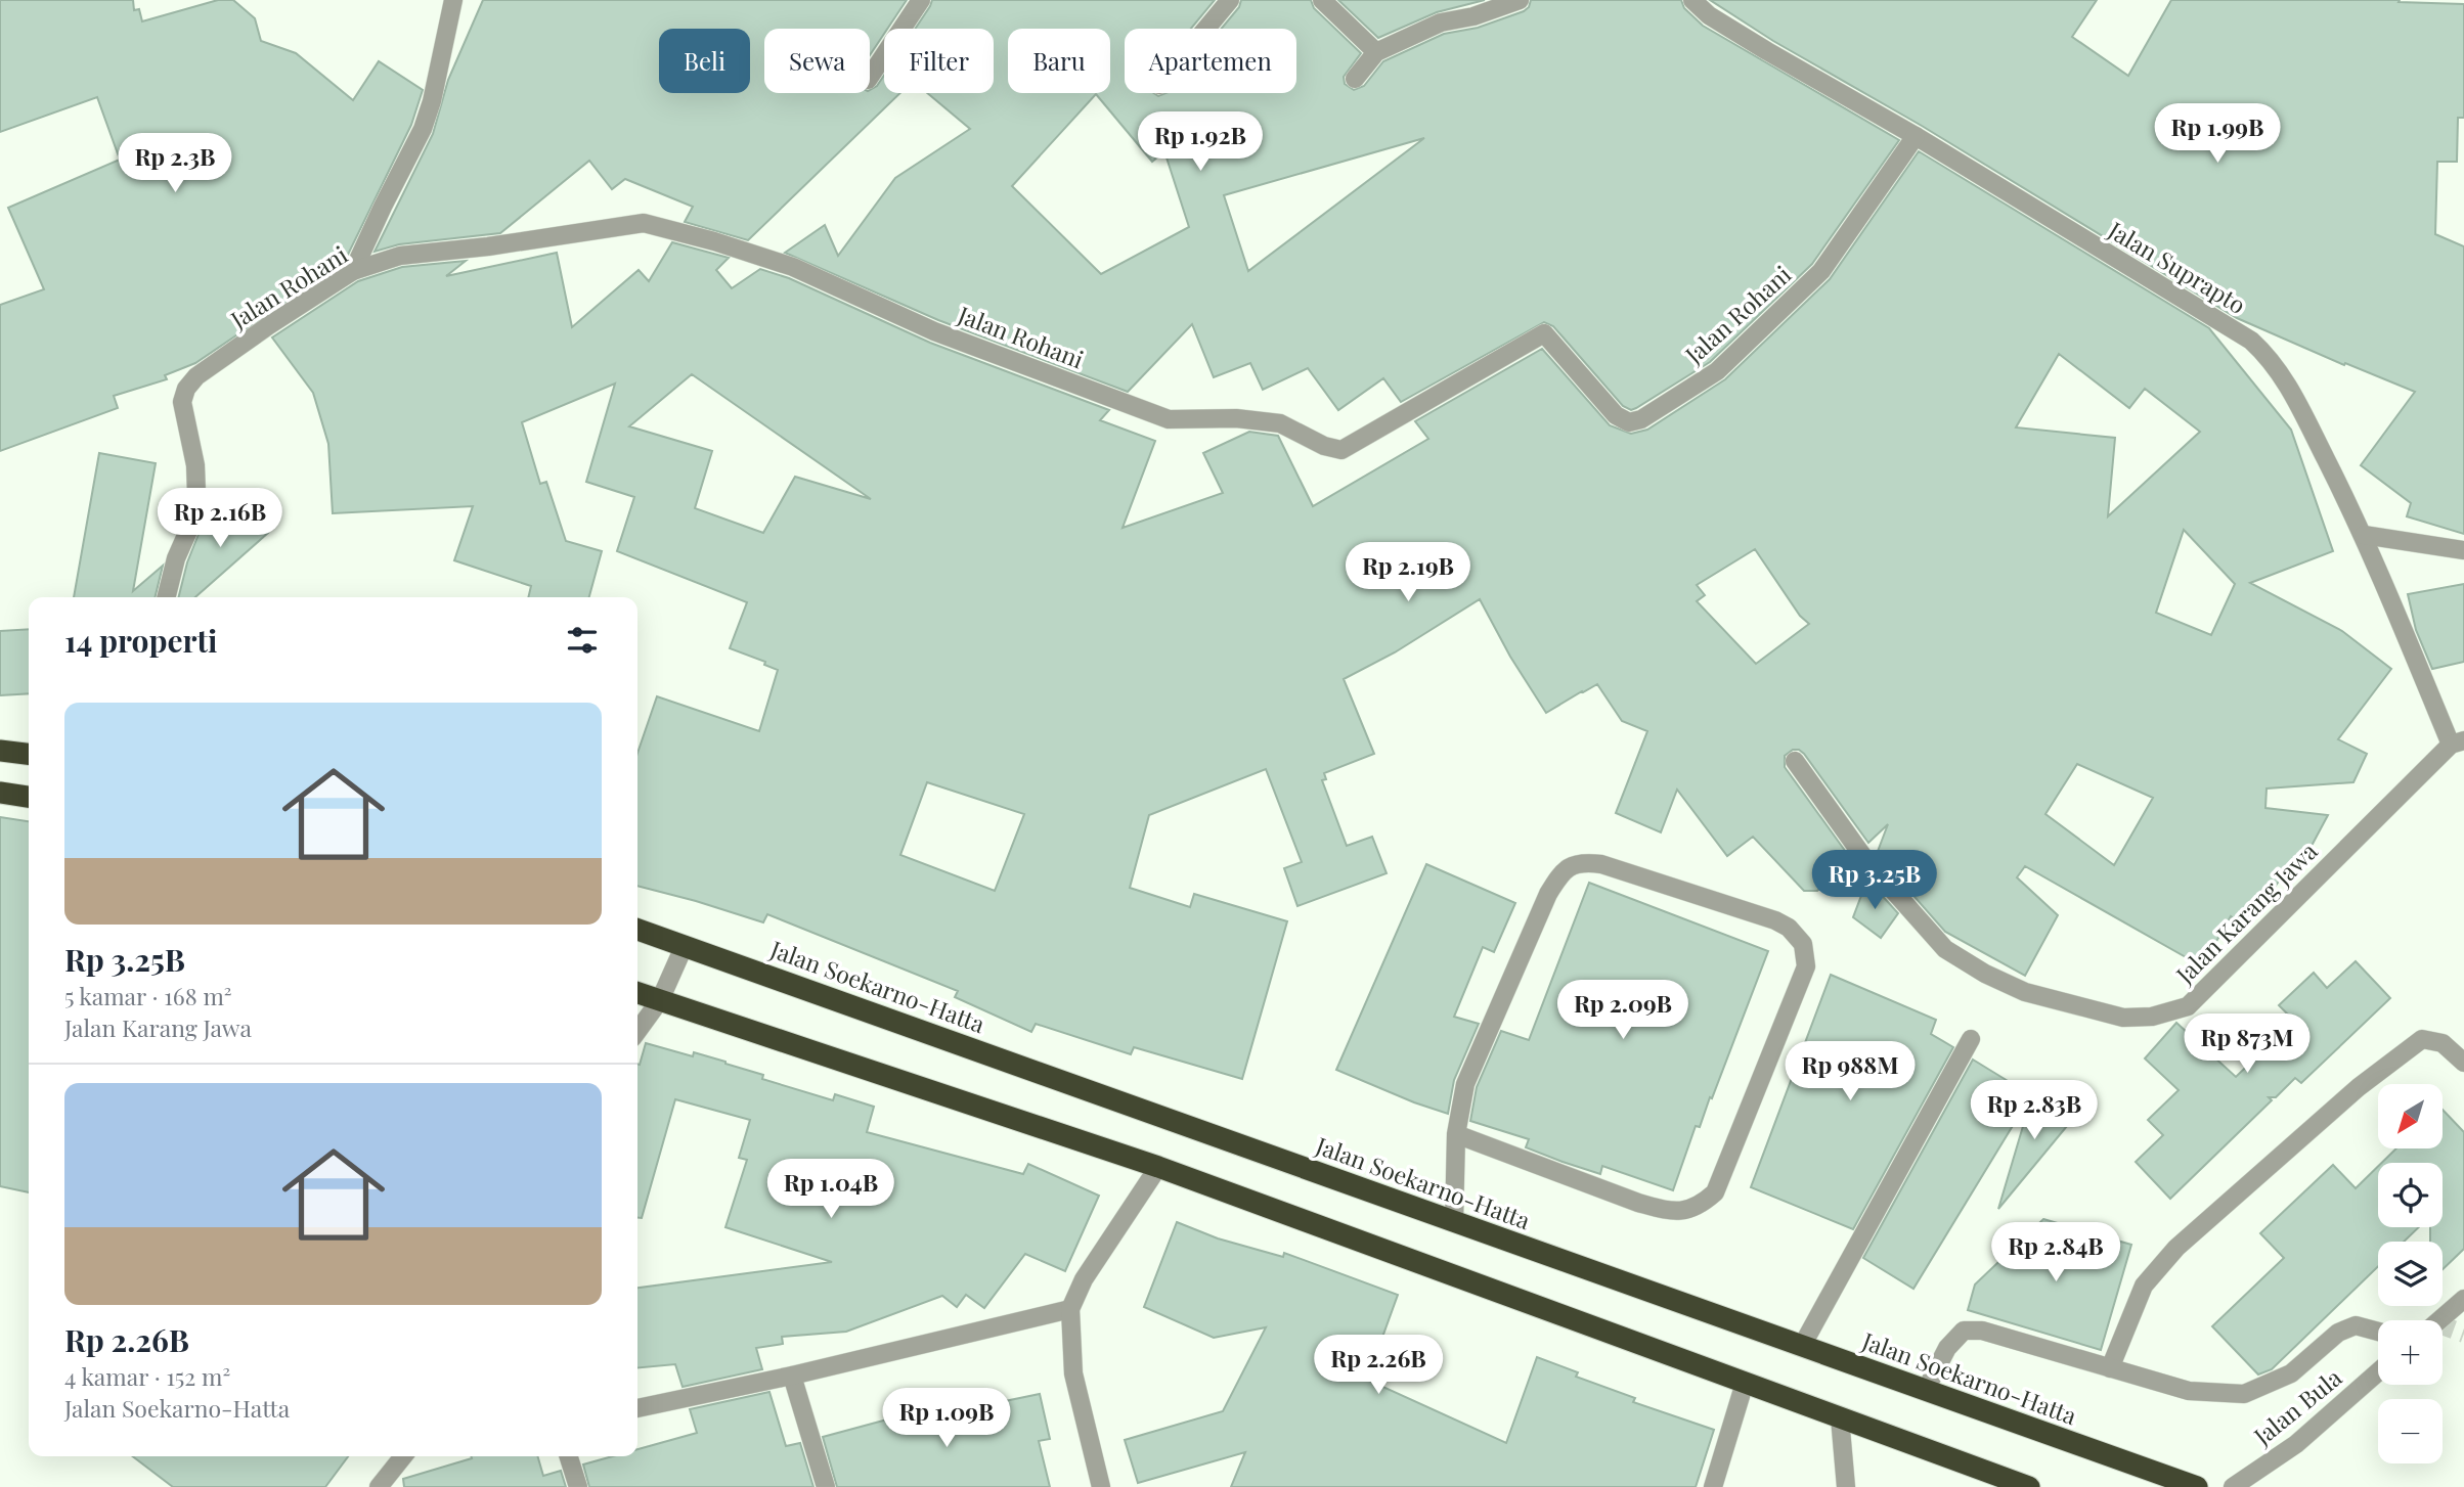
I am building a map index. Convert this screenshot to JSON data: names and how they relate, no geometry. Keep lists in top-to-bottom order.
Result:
{
  "streets": {
    "highway": ["Jalan Soekarno-Hatta"],
    "street": [
      "Jalan Suprapto",
      "Jalan Rohani",
      "Jalan Karang Jawa",
      "Jalan Bula"
    ]
  },
  "crossings": [
    ["Jalan Suprapto", "Jalan Rohani"],
    ["Jalan Suprapto", "Jalan Karang Jawa"]
  ],
  "north": "bottom left",
  "page": {
    "chip": [
      "Beli",
      "Sewa",
      "Filter",
      "Baru",
      "Apartemen"
    ],
    "price": [
      "Rp 1.99B",
      "Rp 1.92B",
      "Rp 2.3B",
      "Rp 2.16B",
      "Rp 2.19B",
      "Rp 3.25B",
      "Rp 2.09B",
      "Rp 873M",
      "Rp 988M",
      "Rp 2.83B",
      "Rp 1.04B",
      "Rp 2.84B",
      "Rp 2.26B",
      "Rp 1.09B"
    ],
    "heading": "14 properti",
    "list": [
      {
        "name": "Rp 3.25B",
        "note": "5 kamar · 168 m² · Jalan Karang Jawa"
      },
      {
        "name": "Rp 2.26B",
        "note": "4 kamar · 152 m² · Jalan Soekarno-Hatta"
      }
    ],
    "map_buttons": ["+", "−"]
  }
}
